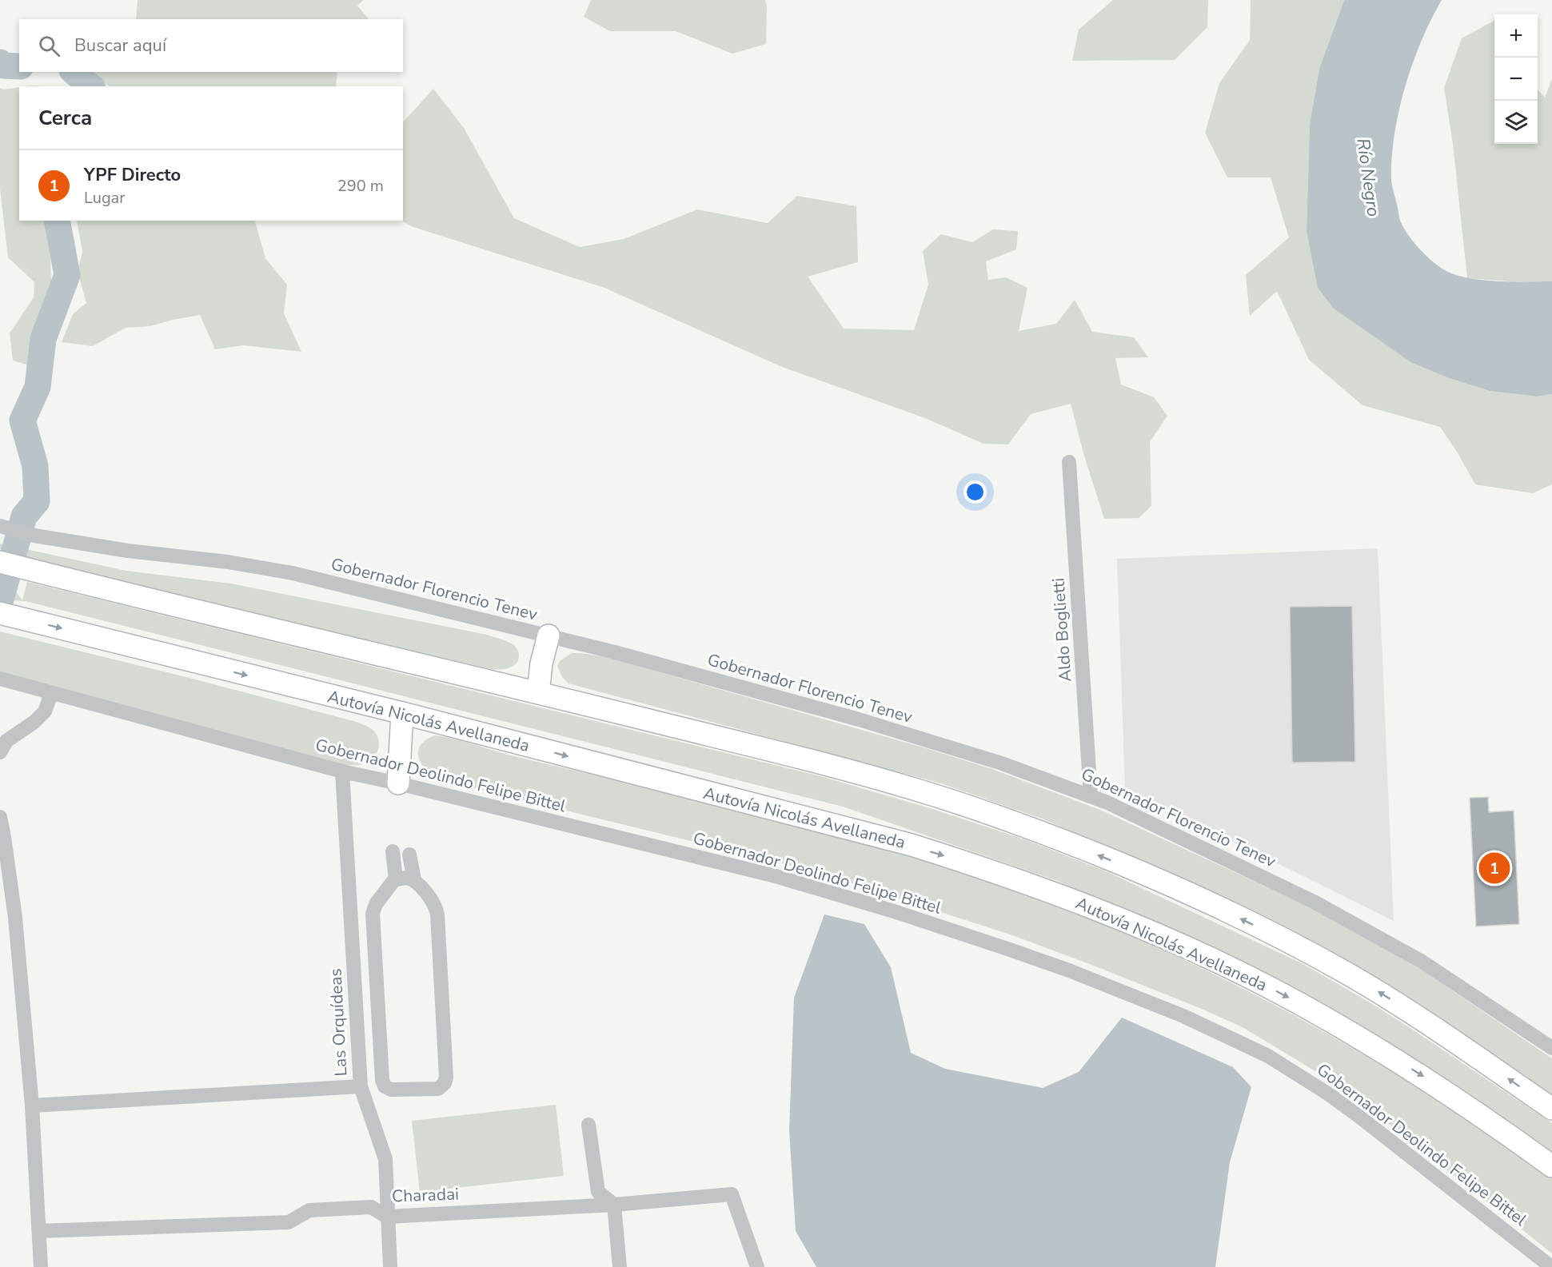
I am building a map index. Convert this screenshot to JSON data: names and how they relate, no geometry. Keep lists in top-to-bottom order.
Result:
{
  "streets": {
    "highway": ["Autovía Nicolás Avellaneda"],
    "street": [
      "Gobernador Florencio Tenev",
      "Aldo Boglietti",
      "Gobernador Deolindo Felipe Bittel",
      "Las Orquídeas",
      "Charadai"
    ]
  },
  "crossings": [
    ["Gobernador Florencio Tenev", "Aldo Boglietti"],
    ["Gobernador Deolindo Felipe Bittel", "Las Orquídeas"],
    ["Las Orquídeas", "Charadai"]
  ],
  "water": ["Río Negro"],
  "page": {
    "map_buttons": ["+", "−"],
    "search": "Buscar aquí",
    "heading": "Cerca",
    "list": [
      {
        "mark": "1",
        "name": "YPF Directo",
        "note": "Lugar",
        "value": "290 m"
      }
    ],
    "pins": "1"
  }
}
